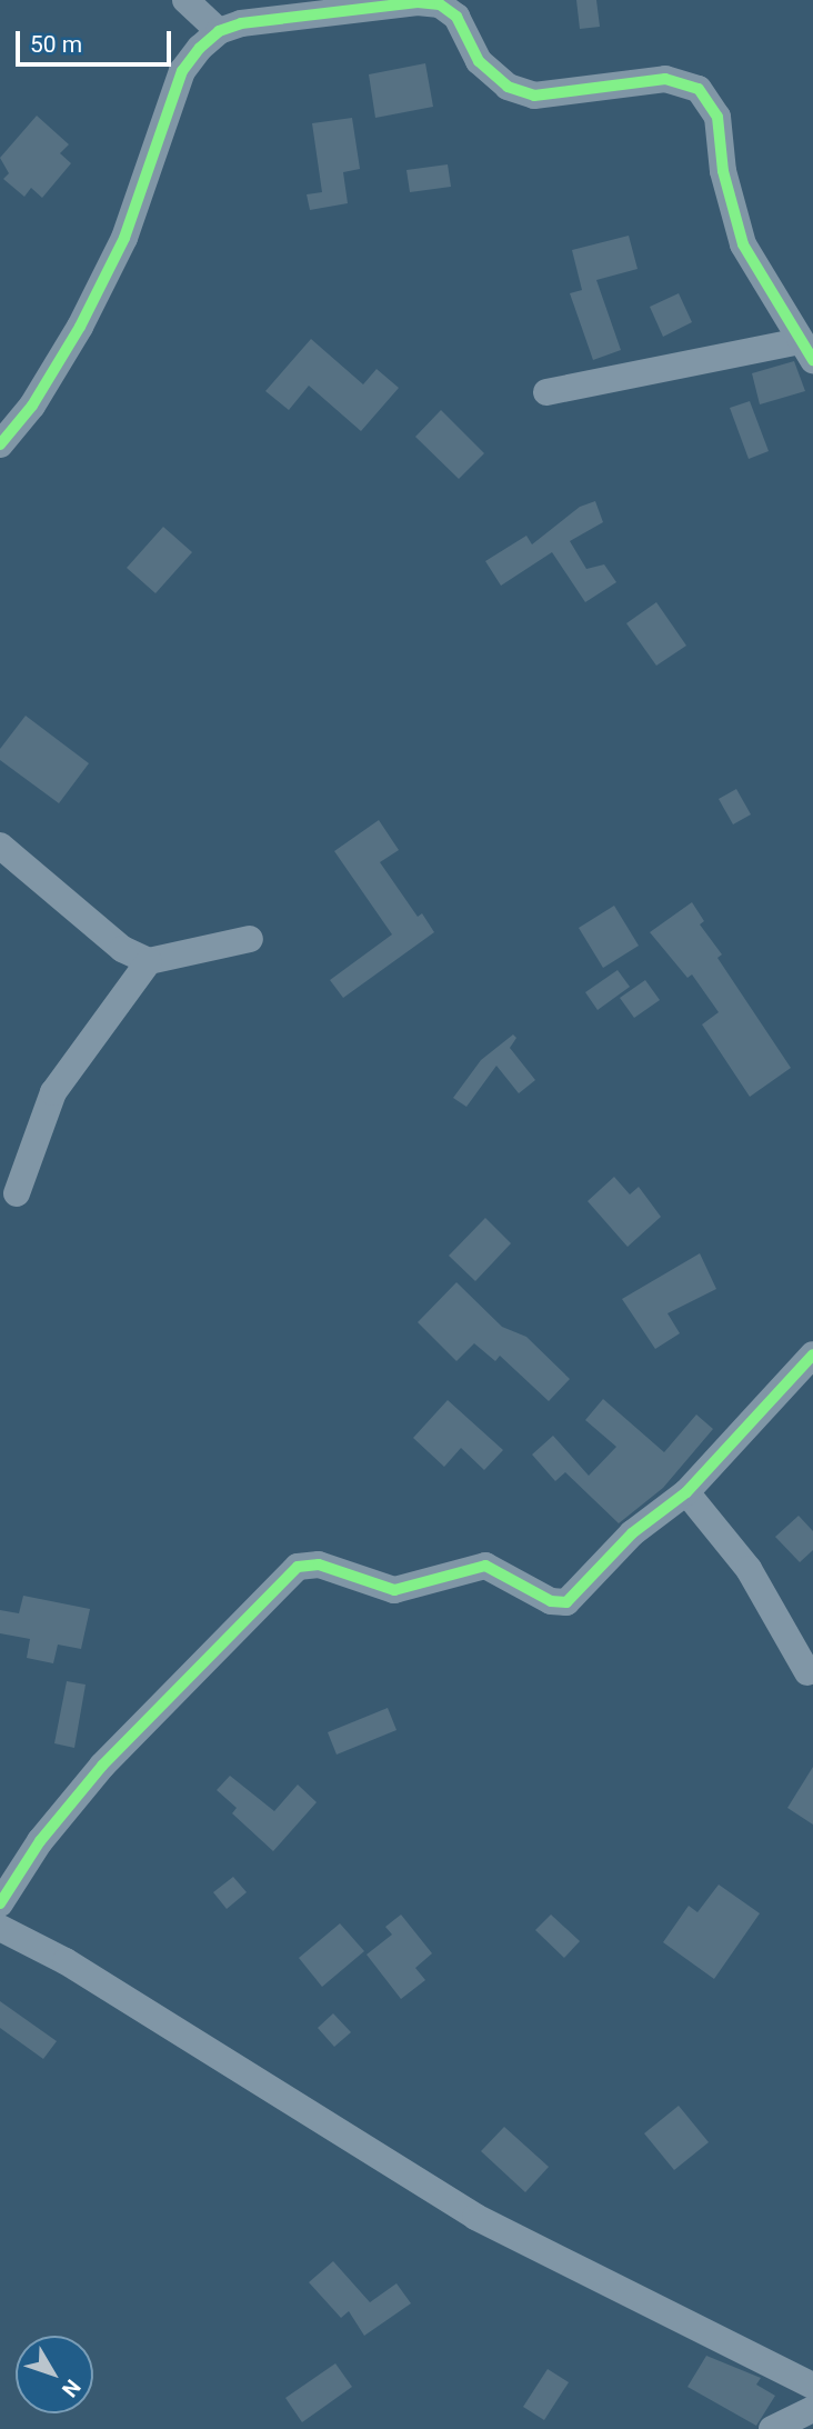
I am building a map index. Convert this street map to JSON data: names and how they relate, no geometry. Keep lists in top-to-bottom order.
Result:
{
  "scale_bar": "50 m",
  "north": "bottom right"
}
